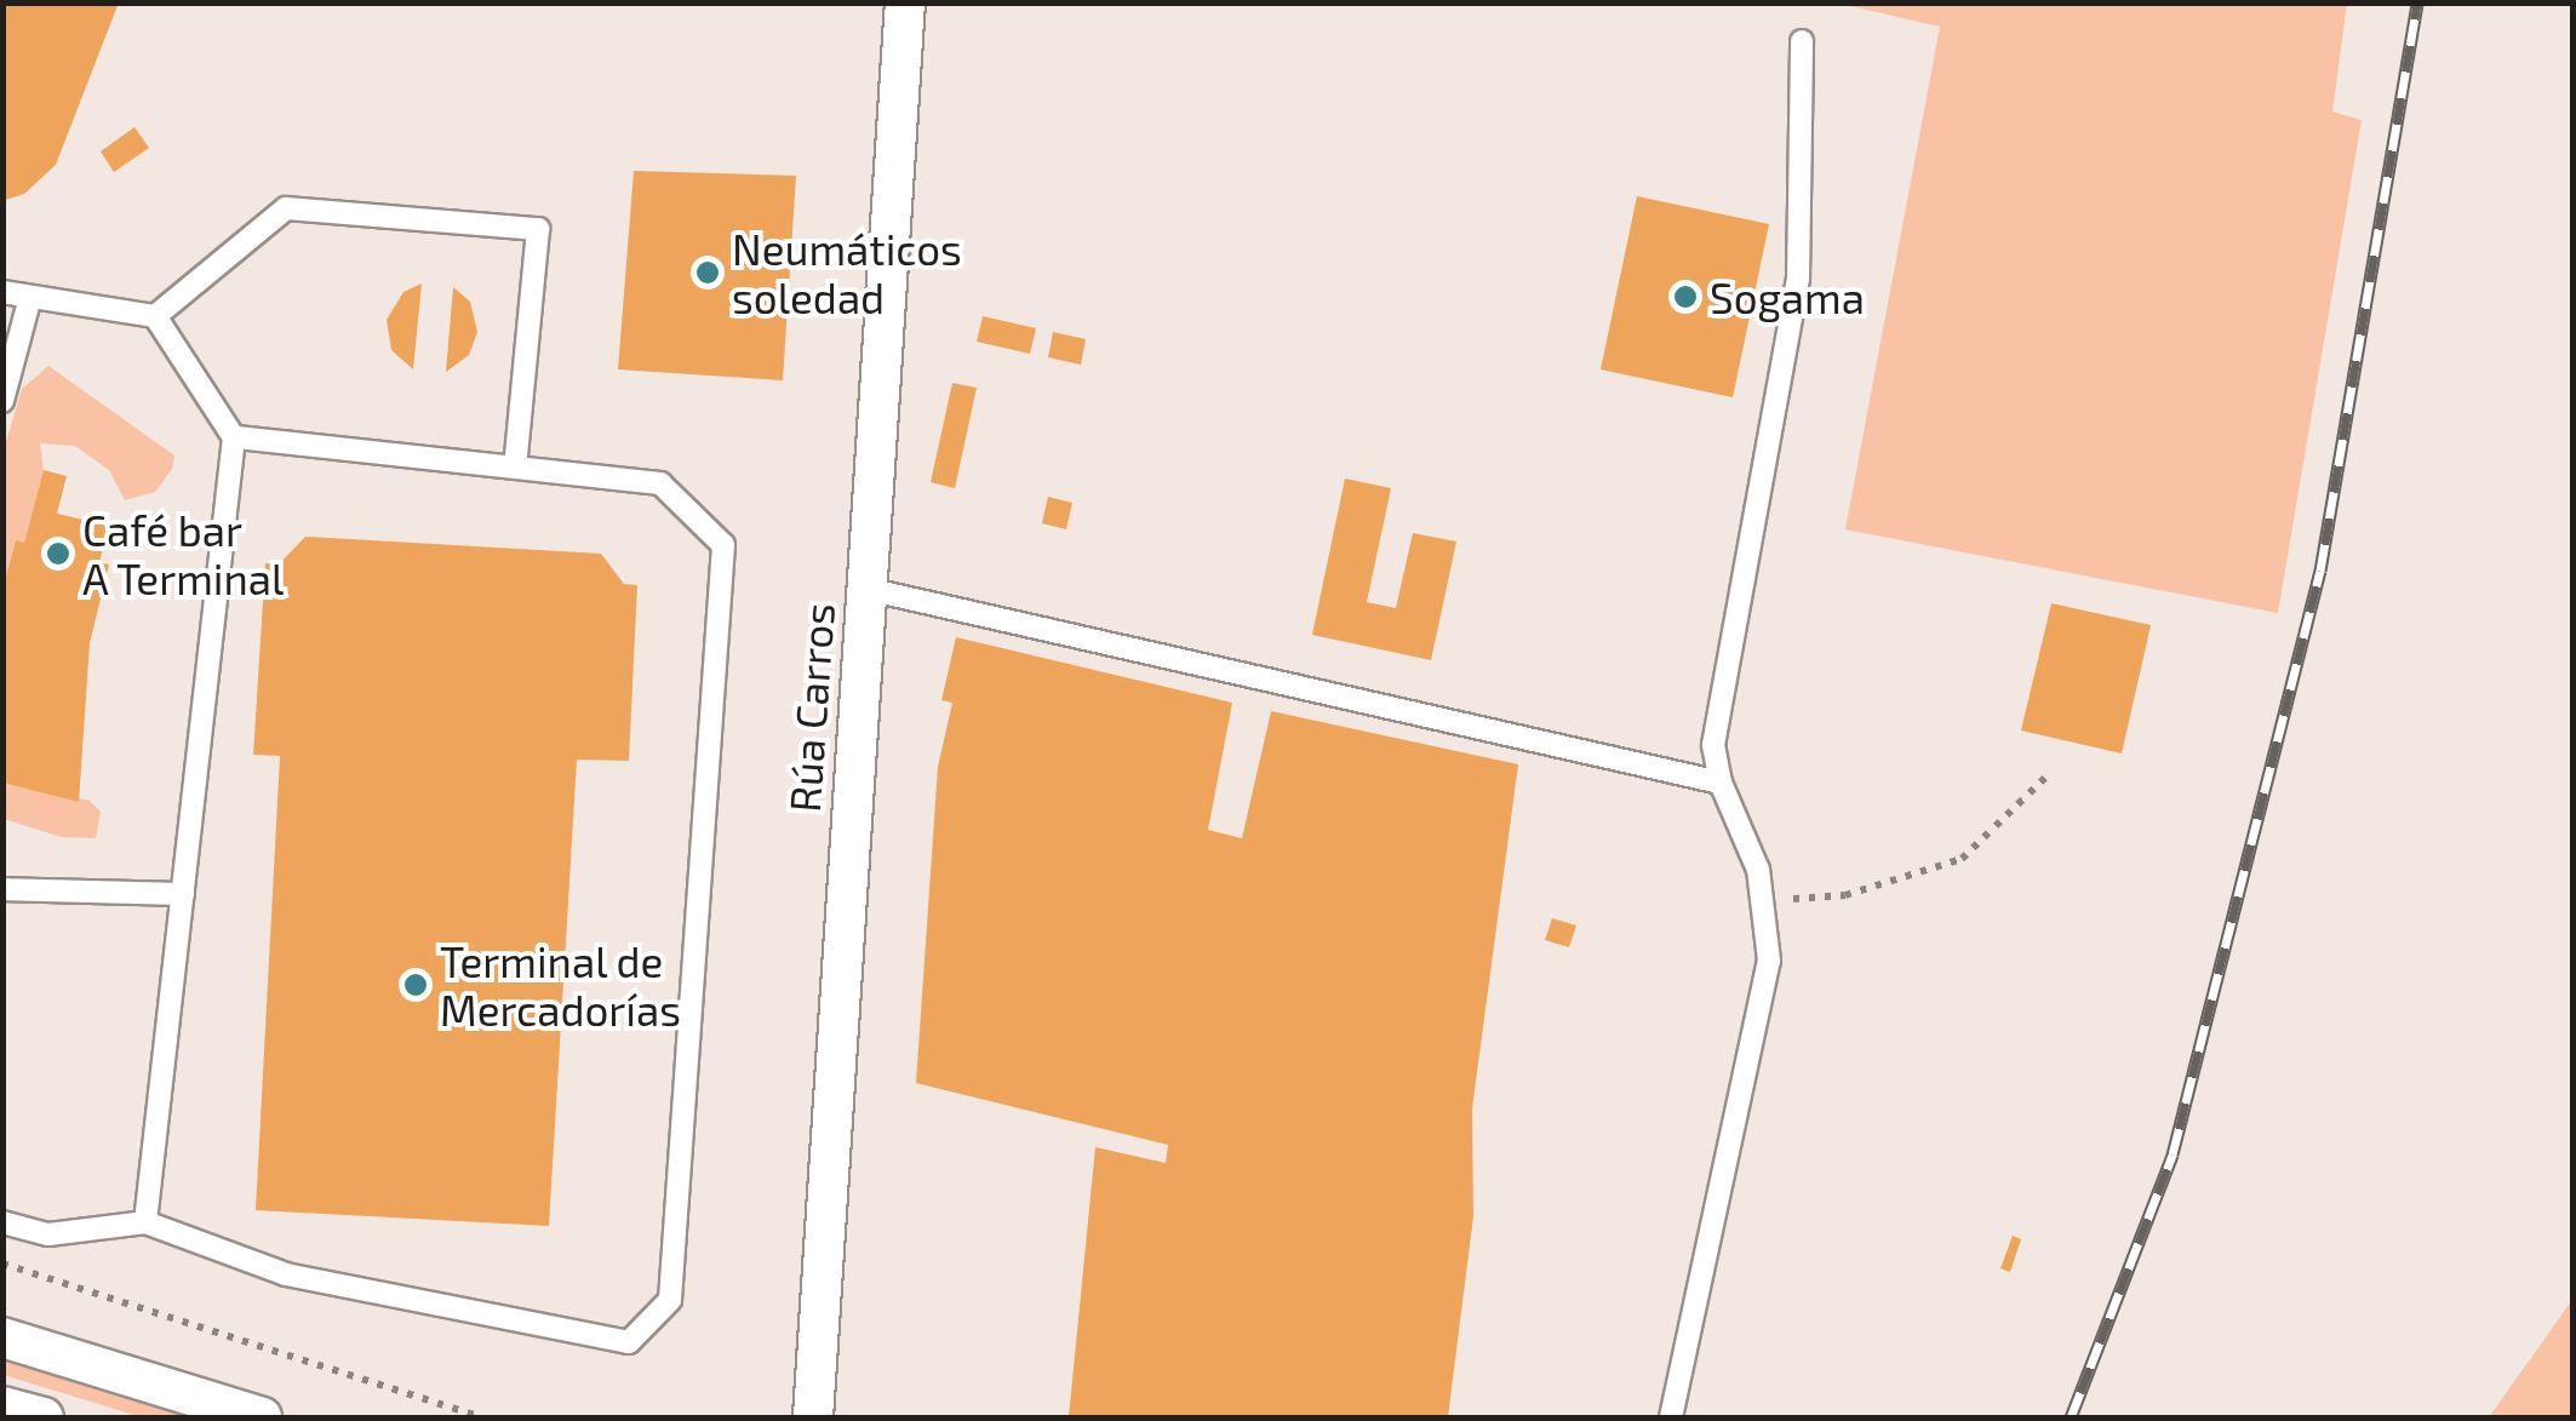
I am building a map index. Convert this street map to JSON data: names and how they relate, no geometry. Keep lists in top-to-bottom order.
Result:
{
  "streets": {
    "street": ["Rúa Carros"]
  },
  "places": [
    "Neumáticos soledad",
    "Sogama",
    "Café bar A Terminal",
    "Terminal de Mercadorías"
  ]
}
